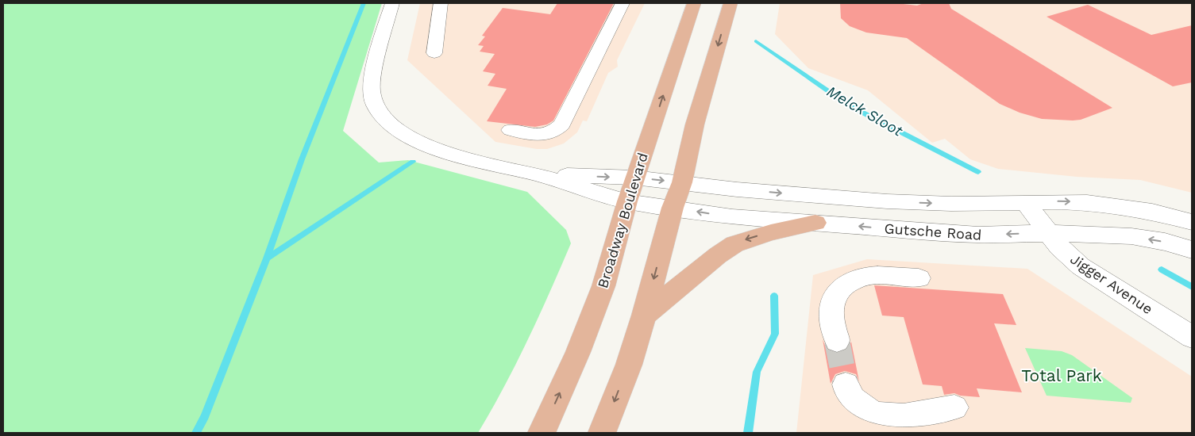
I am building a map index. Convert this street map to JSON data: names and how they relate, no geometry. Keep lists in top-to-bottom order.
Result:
{
  "streets": {
    "main road": ["Broadway Boulevard"],
    "street": ["Gutsche Road", "Jigger Avenue"]
  },
  "crossings": [
    ["Broadway Boulevard", "Gutsche Road"],
    ["Gutsche Road", "Jigger Avenue"]
  ],
  "water": ["Melck Sloot"],
  "parks": ["Total Park"]
}
